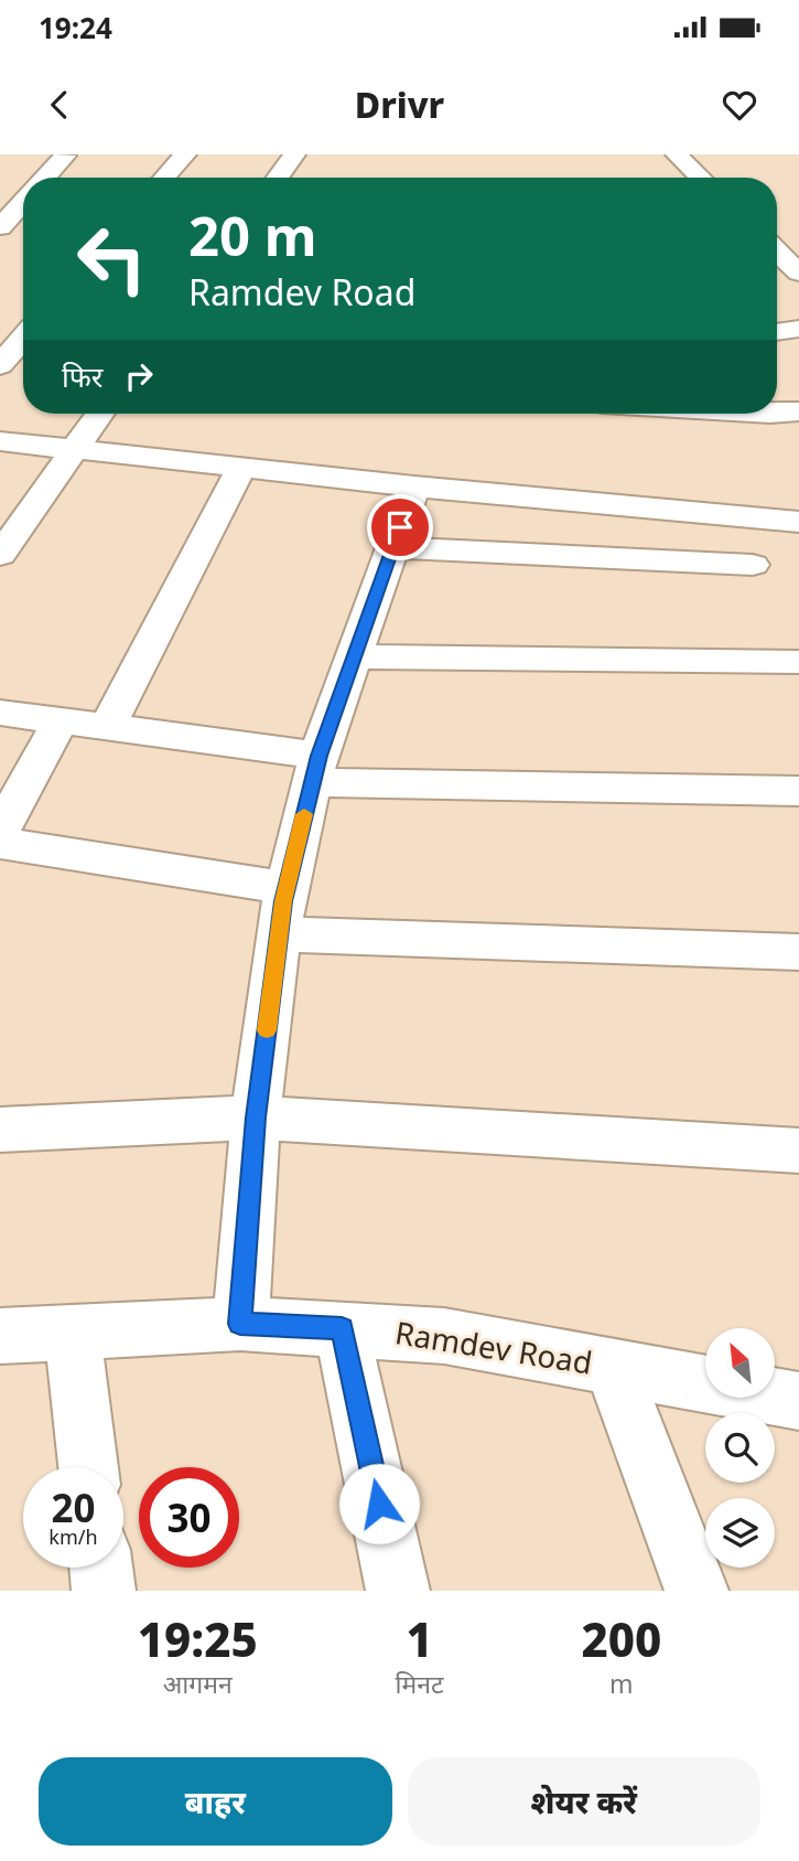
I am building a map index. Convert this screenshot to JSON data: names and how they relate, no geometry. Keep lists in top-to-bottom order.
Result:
{
  "streets": {
    "street": ["Ramdev Road"]
  },
  "north": "top left",
  "page": {
    "status": "19:24",
    "header": "Drivr",
    "turn": ["20 m", "Ramdev Road"],
    "then": "फिर",
    "speed": "20 km/h",
    "limit": "30",
    "eta": [
      "19:25",
      "आगमन",
      "1",
      "मिनट",
      "200",
      "m"
    ],
    "buttons": ["बाहर", "शेयर करें"]
  }
}
